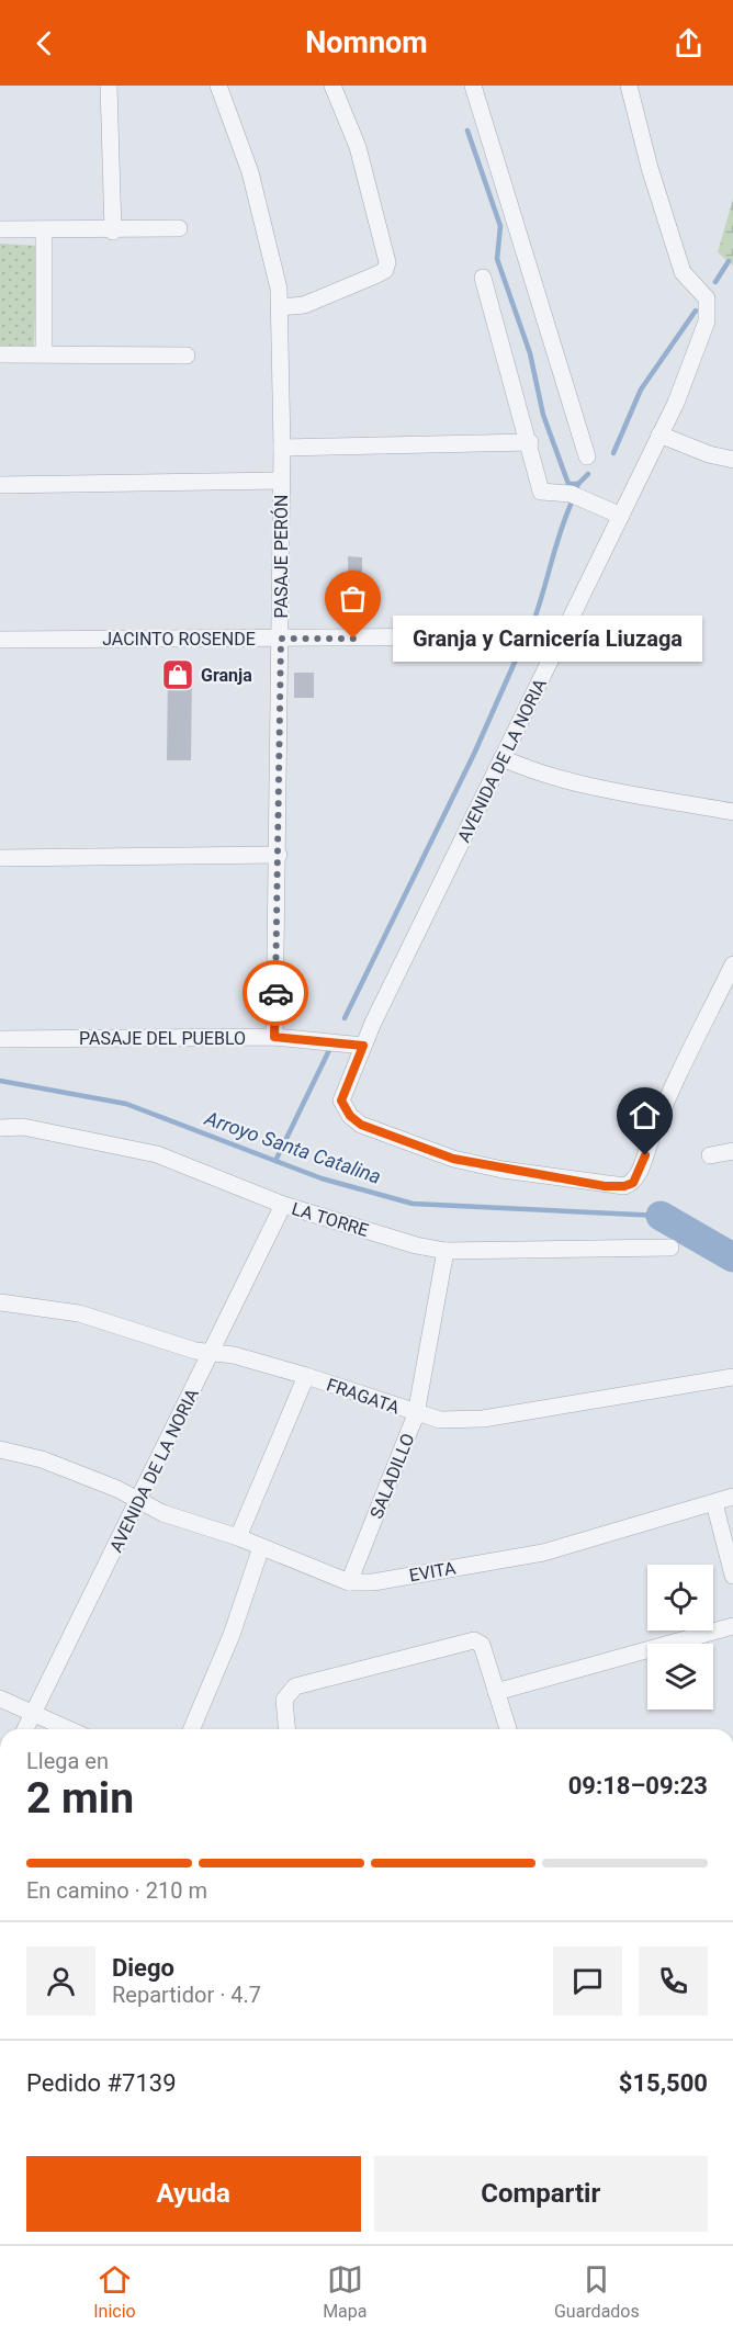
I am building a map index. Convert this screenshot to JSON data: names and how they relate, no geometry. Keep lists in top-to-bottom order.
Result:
{
  "streets": {
    "street": [
      "PASAJE PERÓN",
      "JACINTO ROSENDE",
      "AVENIDA DE LA NORIA",
      "PASAJE DEL PUEBLO",
      "LA TORRE",
      "FRAGATA",
      "SALADILLO",
      "EVITA"
    ]
  },
  "crossings": [
    ["PASAJE PERÓN", "JACINTO ROSENDE"],
    ["PASAJE PERÓN", "PASAJE DEL PUEBLO"],
    ["JACINTO ROSENDE", "AVENIDA DE LA NORIA"],
    ["AVENIDA DE LA NORIA", "PASAJE DEL PUEBLO"],
    ["AVENIDA DE LA NORIA", "LA TORRE"],
    ["AVENIDA DE LA NORIA", "FRAGATA"],
    ["AVENIDA DE LA NORIA", "EVITA"],
    ["LA TORRE", "SALADILLO"],
    ["FRAGATA", "SALADILLO"],
    ["SALADILLO", "EVITA"]
  ],
  "water": ["Arroyo Santa Catalina"],
  "places": {
    "other": ["Granja y Carnicería Liuzaga"],
    "shop": ["Granja"]
  },
  "page": {
    "header": "Nomnom",
    "bubble": "Granja y Carnicería Liuzaga",
    "heading": ["2 min", "Llega en", "09:18–09:23"],
    "panel": [
      "Diego",
      "Repartidor · 4.7",
      "Pedido #7139",
      "$15,500"
    ],
    "bar": "En camino · 210 m",
    "buttons": ["Ayuda", "Compartir"],
    "tabs": ["Inicio", "Mapa", "Guardados"]
  }
}
